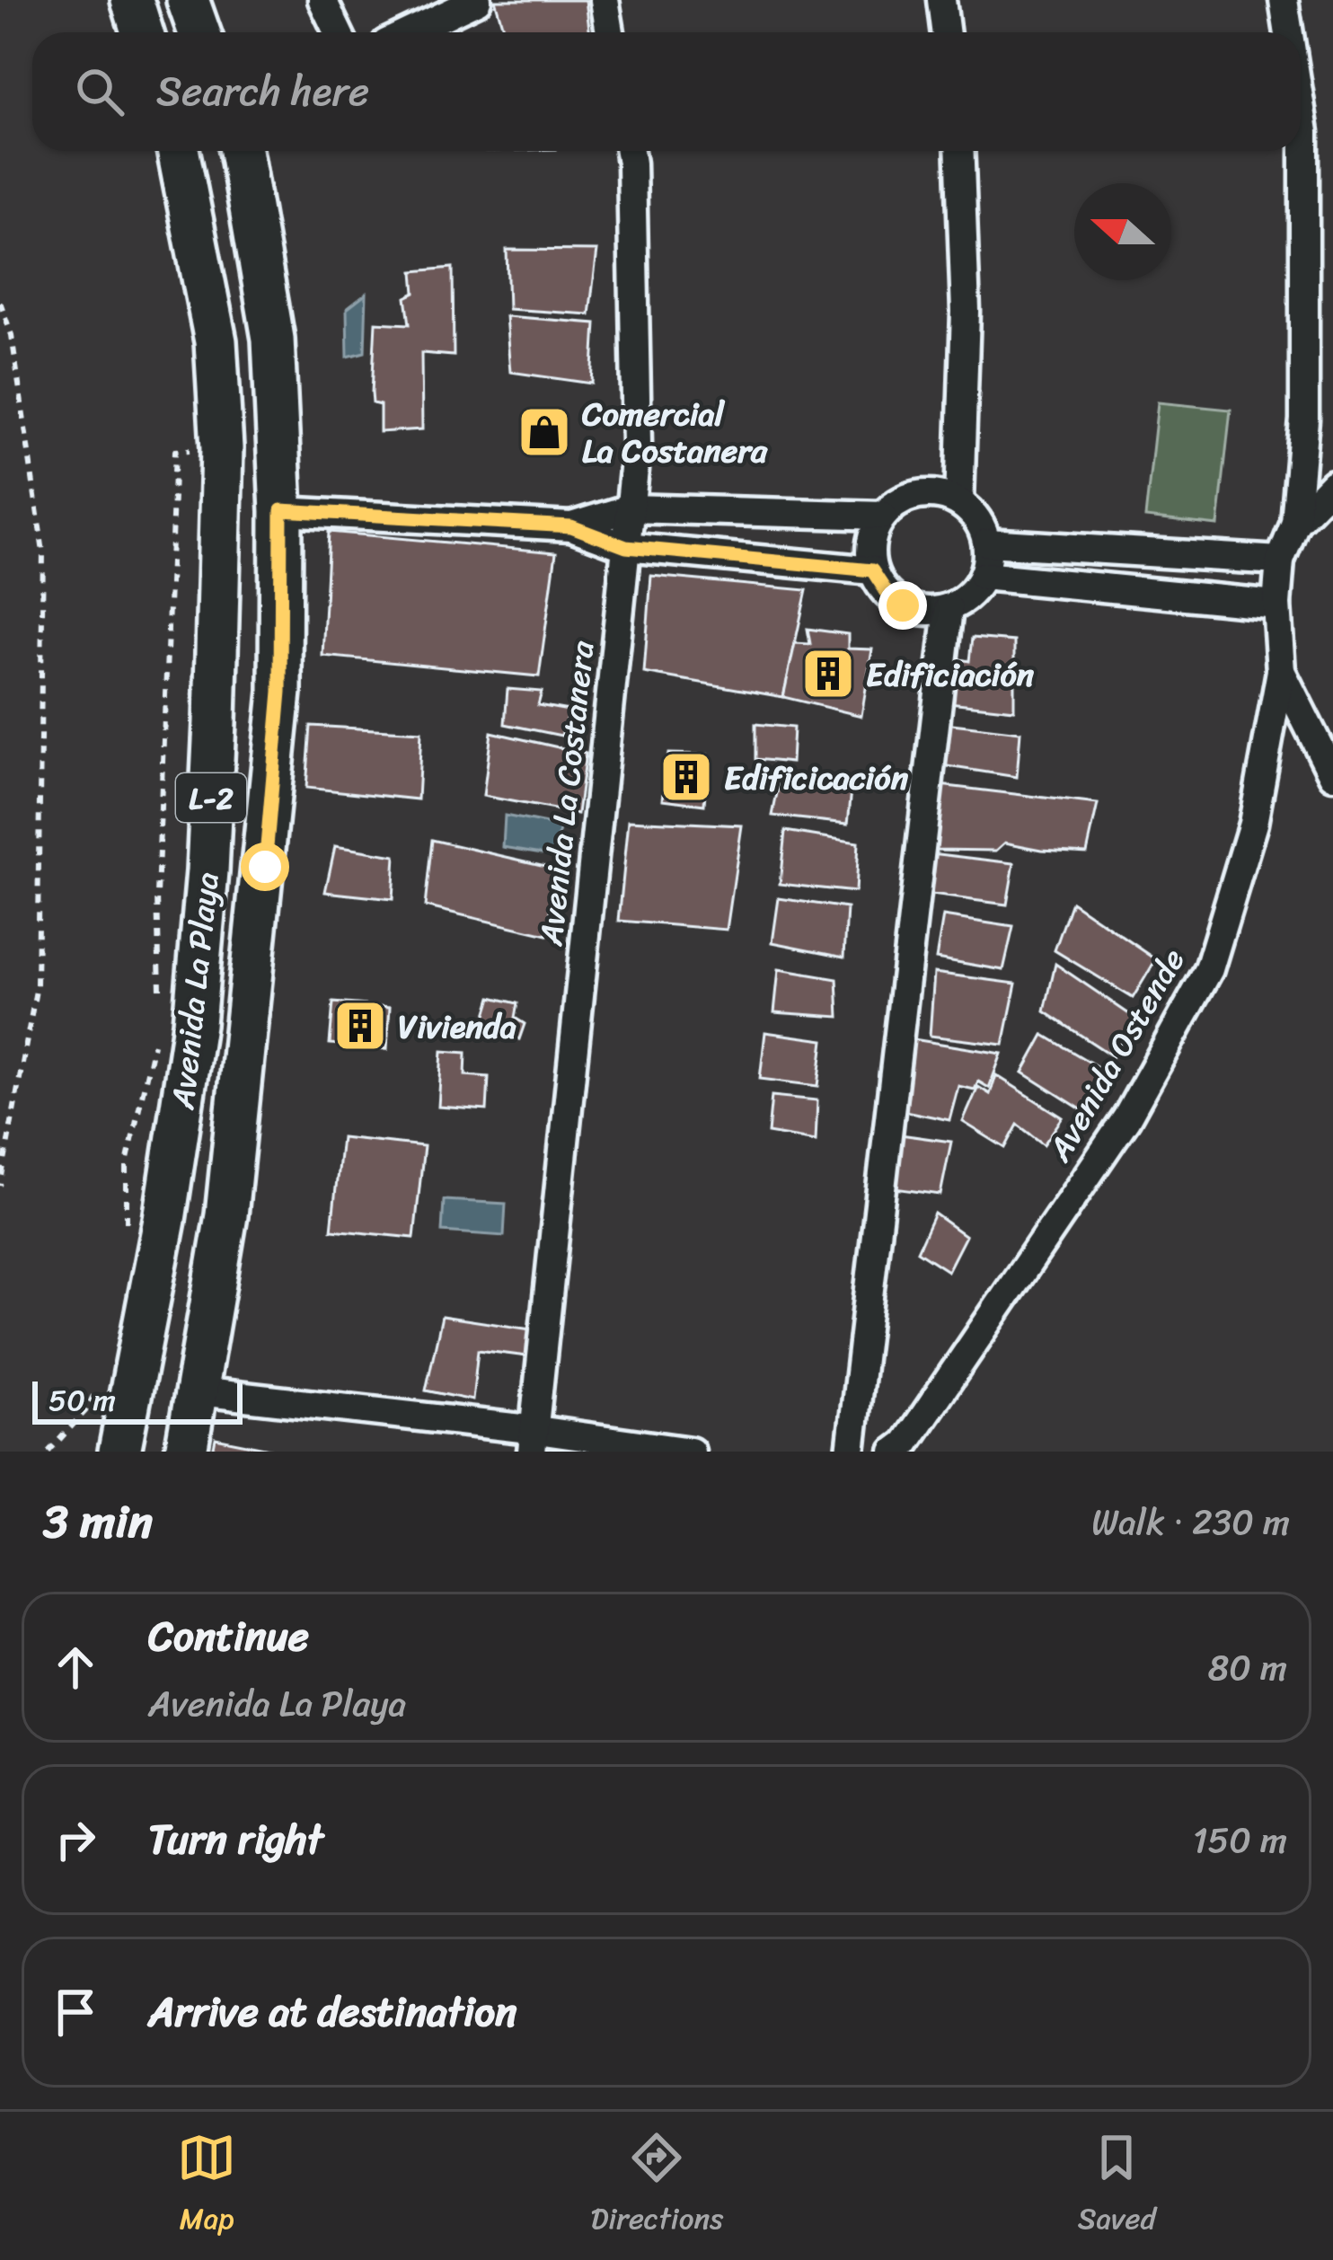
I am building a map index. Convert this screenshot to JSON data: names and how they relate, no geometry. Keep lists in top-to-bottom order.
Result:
{
  "streets": {
    "main road": ["L-2", "Avenida La Playa"],
    "street": ["Avenida La Costanera", "Avenida Ostende"]
  },
  "places": {
    "shop": ["Comercial La Costanera"],
    "building": ["Edificiación", "Edificicación", "Vivienda"]
  },
  "scale_bar": "50 m",
  "north": "left",
  "page": {
    "search": "Search here",
    "scale": "50 m",
    "heading": ["3 min", "Walk · 230 m"],
    "list": [
      ["Continue", "Avenida La Playa", "80 m"],
      ["Turn right", "150 m"],
      "Arrive at destination"
    ],
    "nav": ["Map", "Directions", "Saved"]
  }
}
